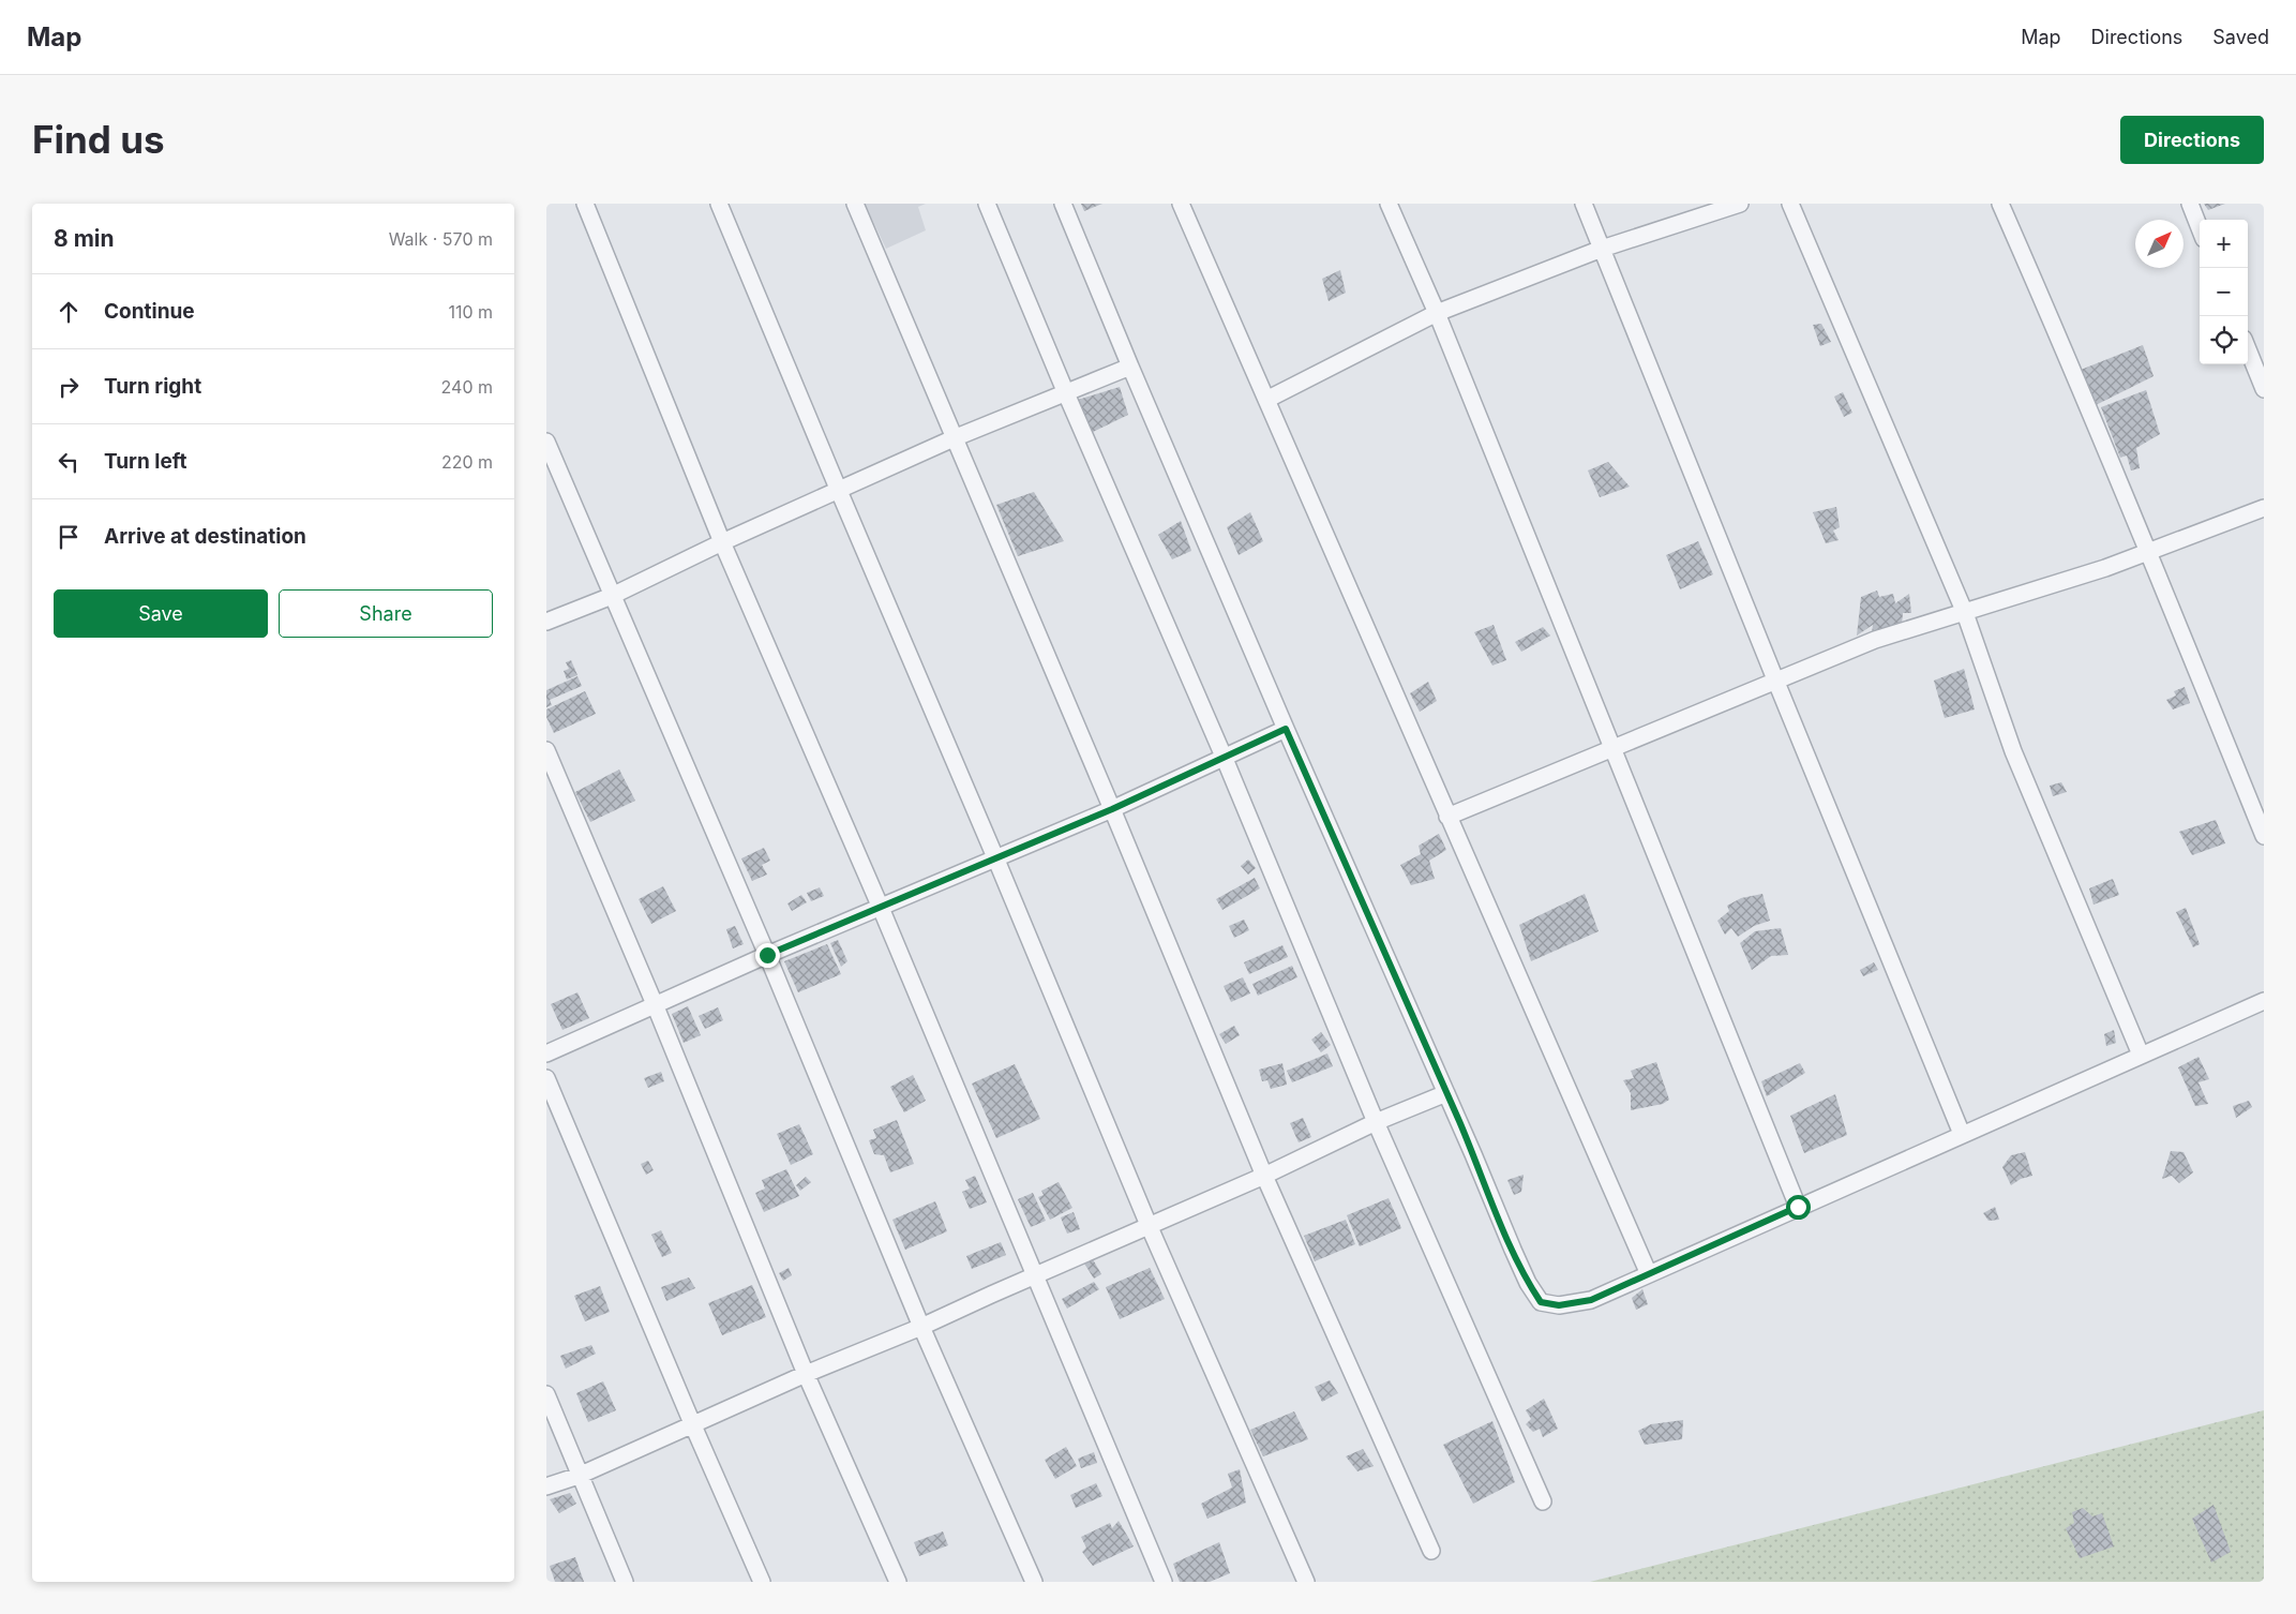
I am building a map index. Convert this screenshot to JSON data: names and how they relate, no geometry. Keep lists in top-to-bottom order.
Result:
{
  "north": "top right",
  "page": {
    "header": "Map",
    "nav": ["Map", "Directions", "Saved"],
    "buttons": [
      "Directions",
      ["Save", "Share"]
    ],
    "title": "Find us",
    "heading": ["8 min", "Walk · 570 m"],
    "map_buttons": ["+", "−"],
    "list": [
      ["Continue", "110 m"],
      ["Turn right", "240 m"],
      ["Turn left", "220 m"],
      "Arrive at destination"
    ]
  }
}
